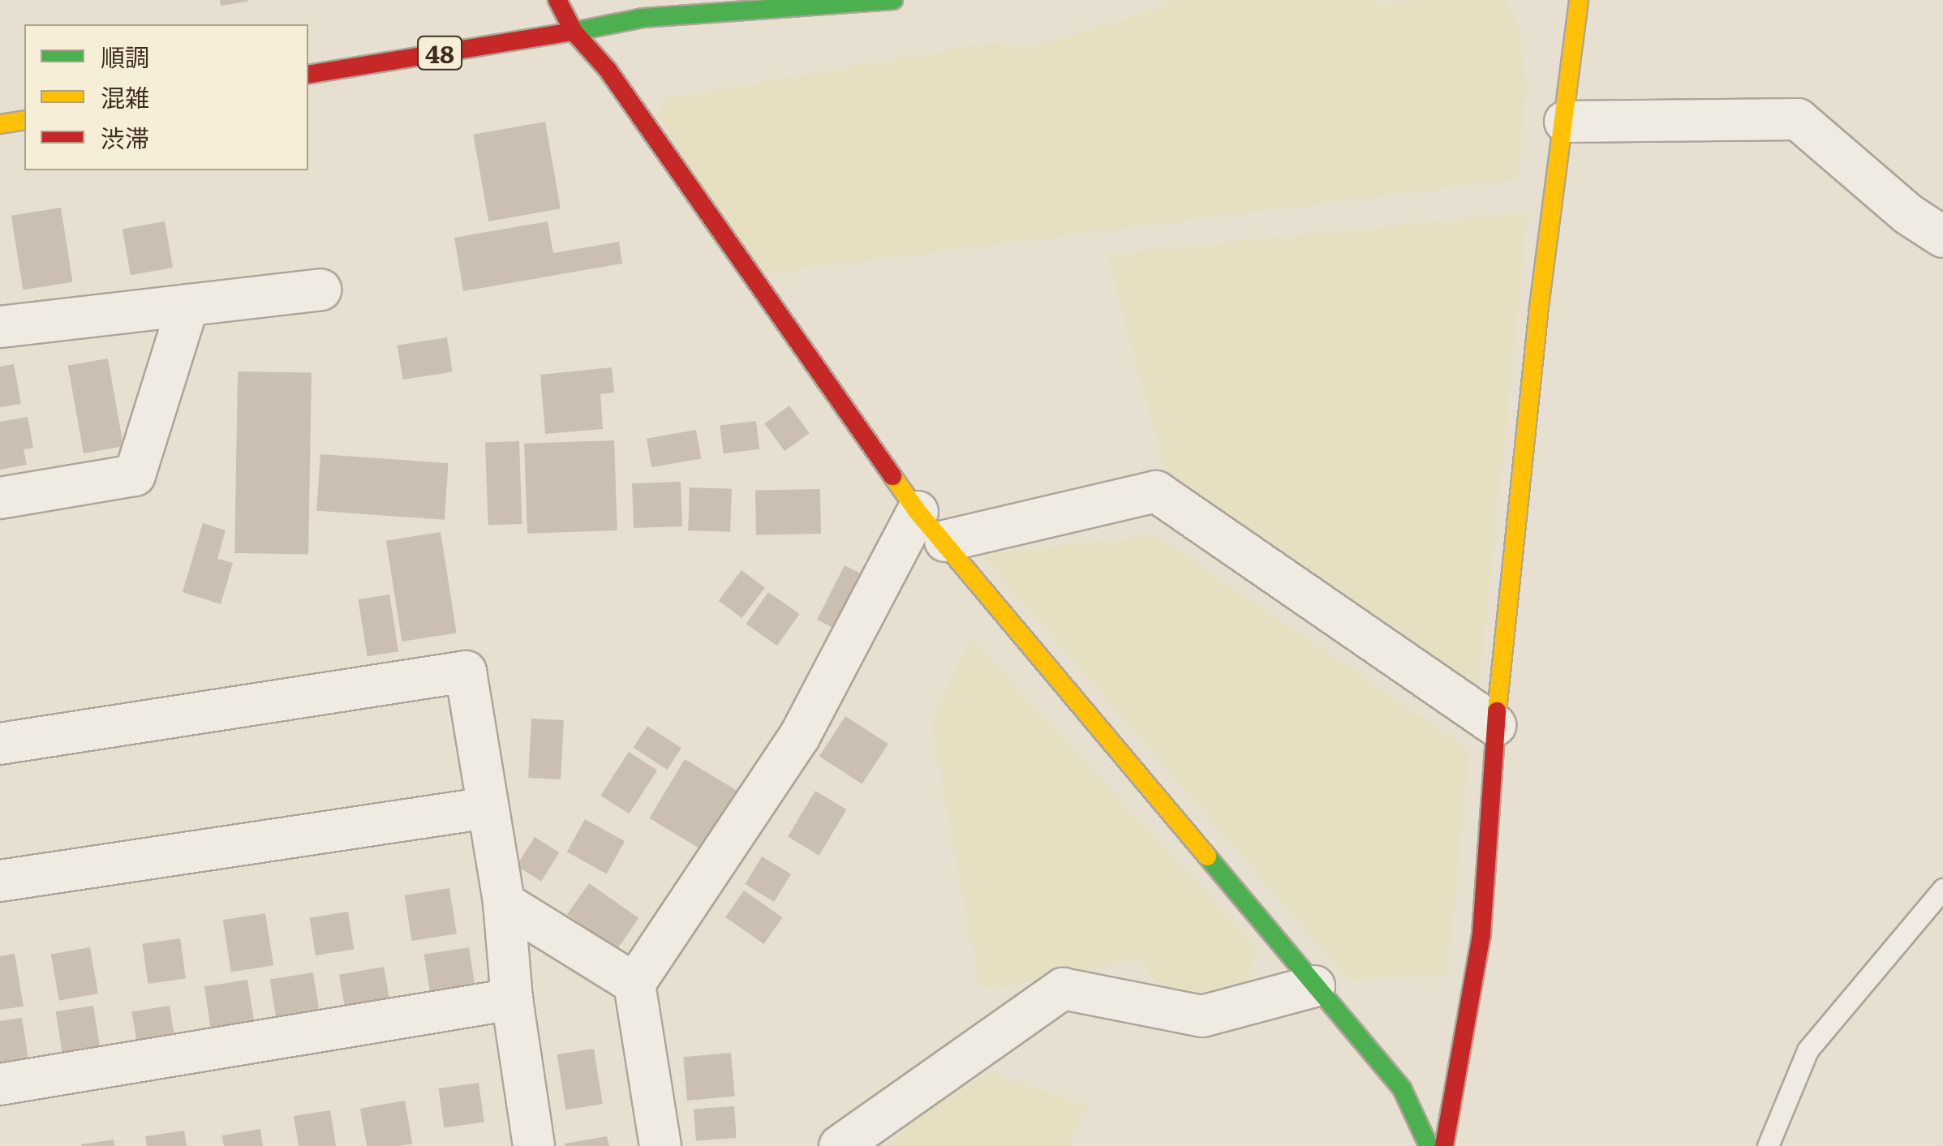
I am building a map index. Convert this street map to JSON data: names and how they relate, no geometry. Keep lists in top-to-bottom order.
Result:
{
  "streets": {
    "street": ["48"]
  },
  "legend": ["順調", "混雑", "渋滞"]
}
